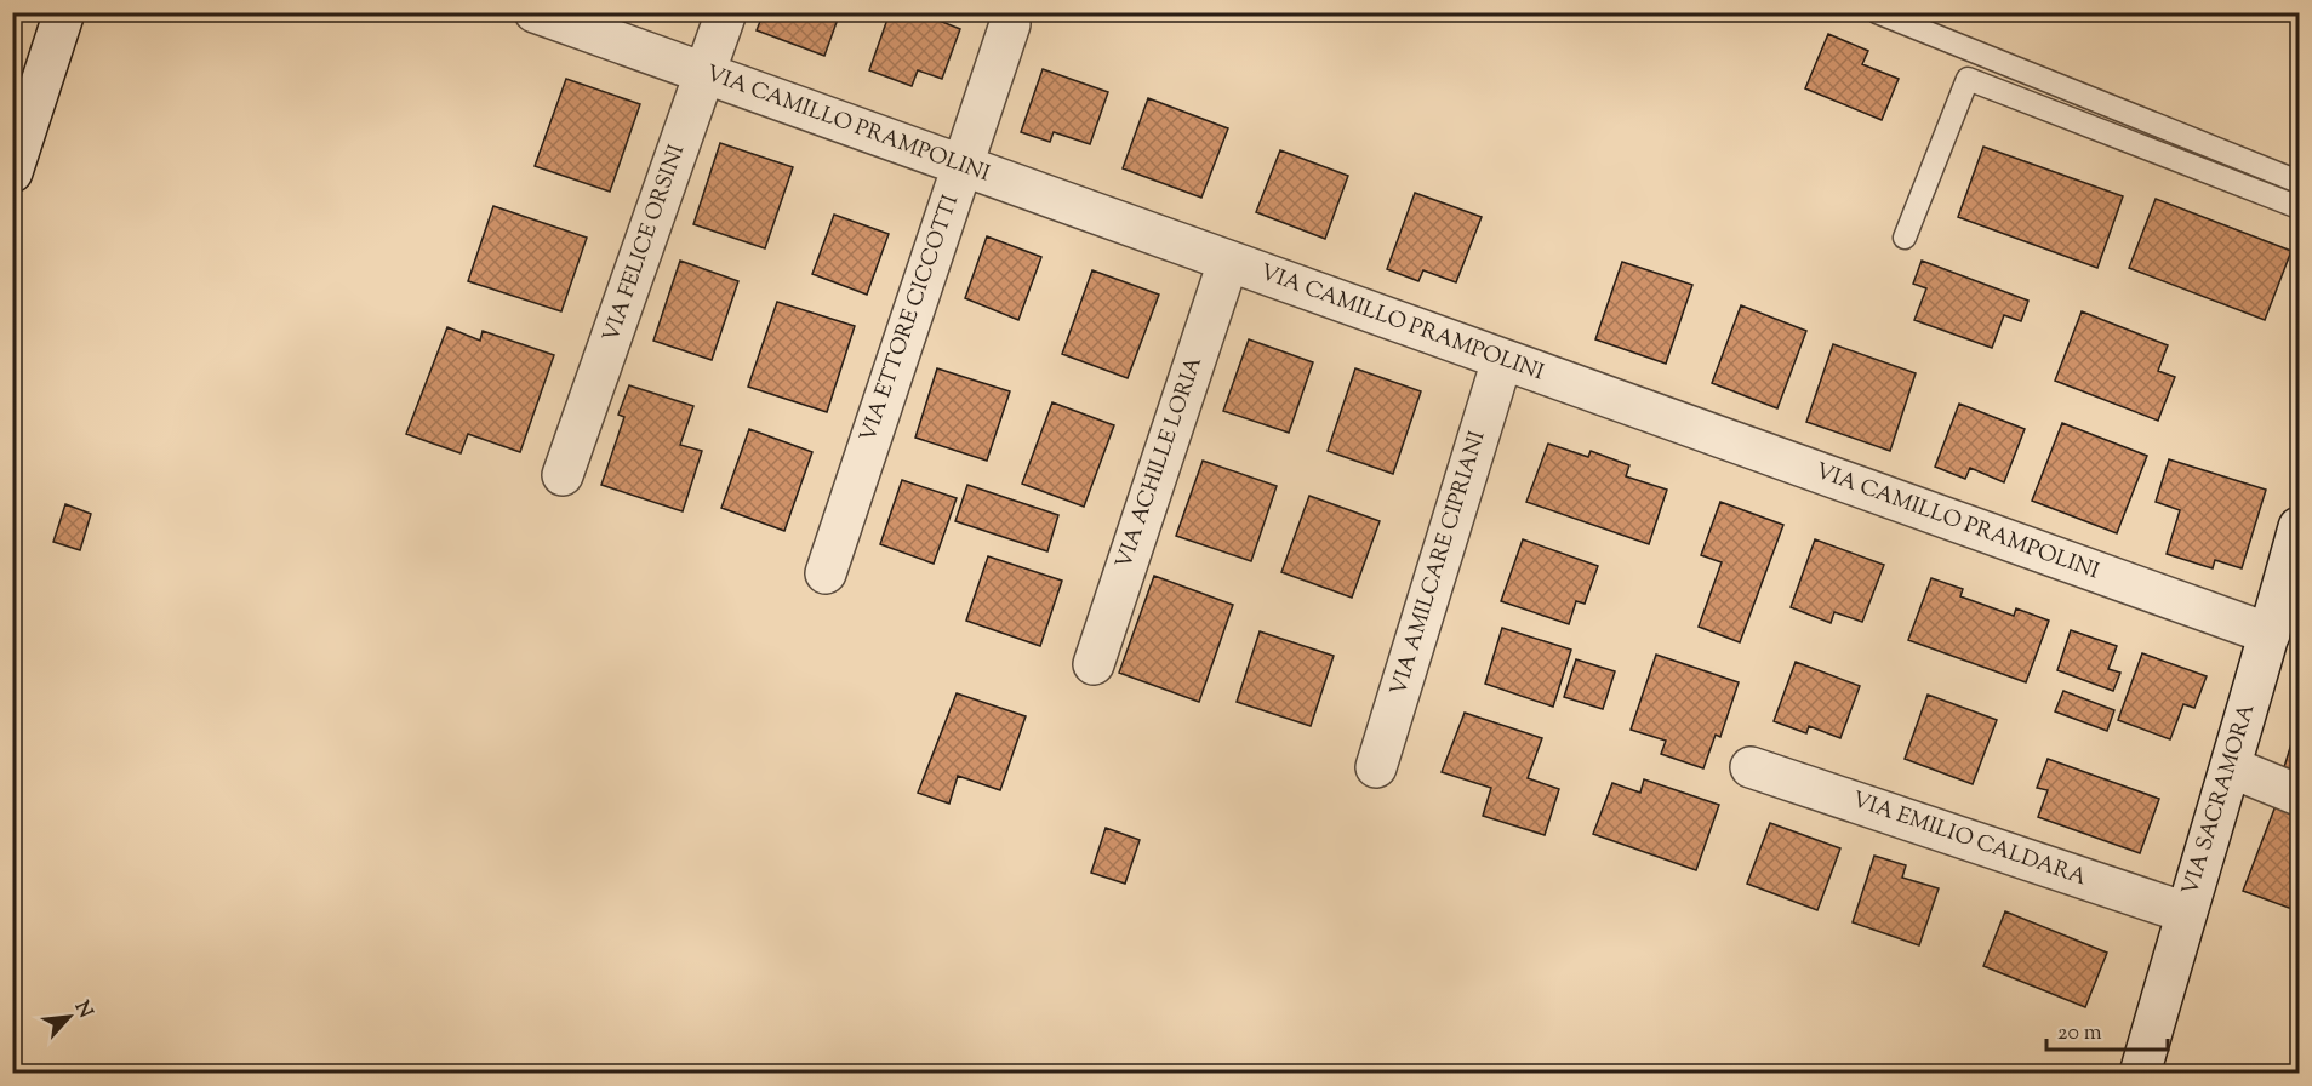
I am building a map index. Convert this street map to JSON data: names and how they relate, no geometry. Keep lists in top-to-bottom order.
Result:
{
  "streets": {
    "street": [
      "VIA CAMILLO PRAMPOLINI",
      "VIA FELICE ORSINI",
      "VIA ETTORE CICCOTTI",
      "VIA ACHILLE LORIA",
      "VIA AMILCARE CIPRIANI",
      "VIA SACRAMORA",
      "VIA EMILIO CALDARA"
    ]
  },
  "crossings": [
    ["VIA CAMILLO PRAMPOLINI", "VIA FELICE ORSINI"],
    ["VIA CAMILLO PRAMPOLINI", "VIA ETTORE CICCOTTI"],
    ["VIA CAMILLO PRAMPOLINI", "VIA ACHILLE LORIA"],
    ["VIA CAMILLO PRAMPOLINI", "VIA AMILCARE CIPRIANI"],
    ["VIA CAMILLO PRAMPOLINI", "VIA SACRAMORA"],
    ["VIA SACRAMORA", "VIA EMILIO CALDARA"]
  ],
  "scale_bar": "20 m",
  "north": "top right"
}
